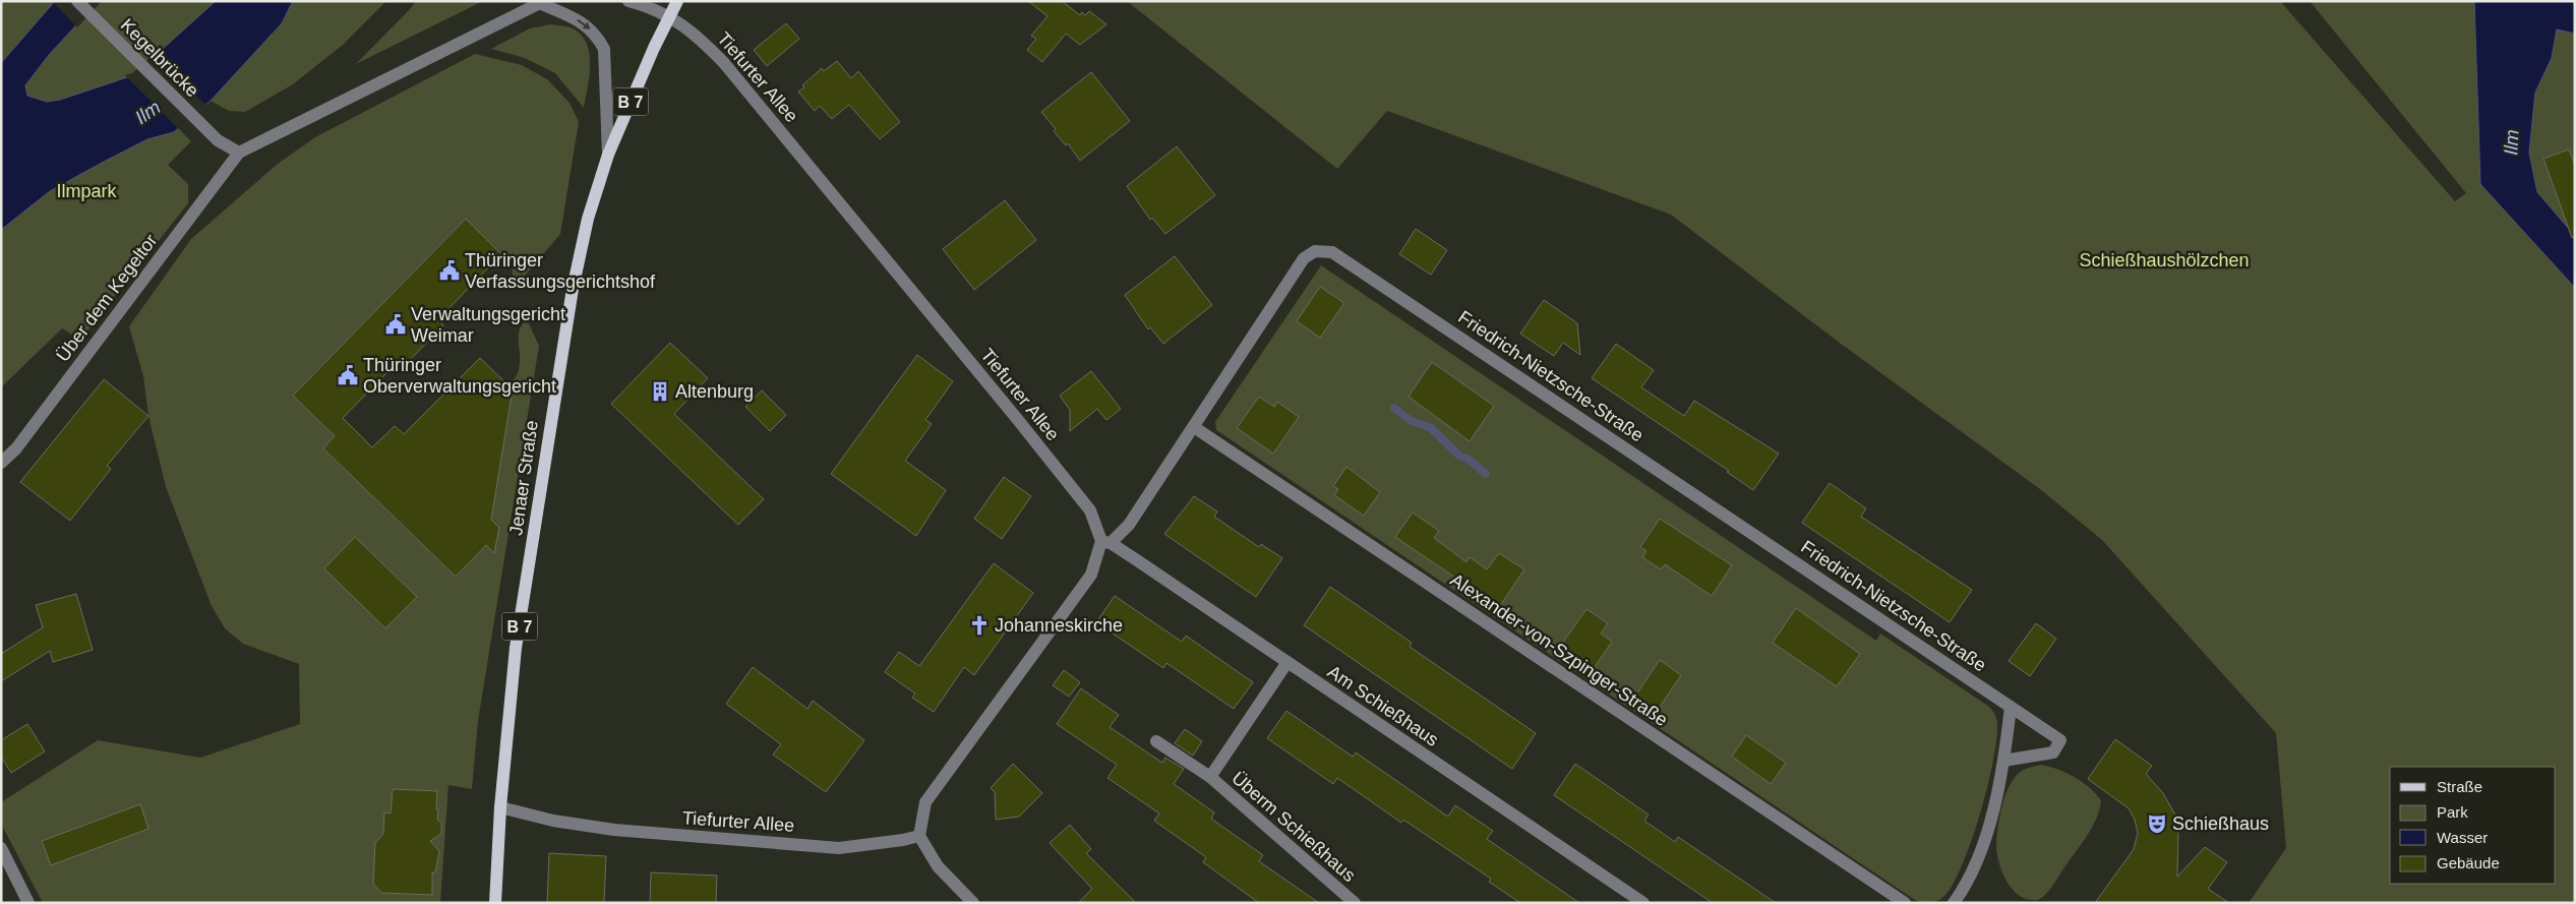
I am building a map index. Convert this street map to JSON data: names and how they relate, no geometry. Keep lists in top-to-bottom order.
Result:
{
  "streets": {
    "main road": ["B 7", "Jenaer Straße"],
    "street": [
      "Kegelbrücke",
      "Tiefurter Allee",
      "Über dem Kegeltor",
      "Friedrich-Nietzsche-Straße",
      "Alexander-von-Szpinger-Straße",
      "Am Schießhaus",
      "Überm Schießhaus"
    ]
  },
  "crossings": [
    ["Kegelbrücke", "Über dem Kegeltor"],
    ["Tiefurter Allee", "B 7"],
    ["Tiefurter Allee", "Friedrich-Nietzsche-Straße"],
    ["Tiefurter Allee", "Jenaer Straße"],
    ["Tiefurter Allee", "Am Schießhaus"],
    ["B 7", "Jenaer Straße"],
    ["Friedrich-Nietzsche-Straße", "Alexander-von-Szpinger-Straße"],
    ["Friedrich-Nietzsche-Straße", "Am Schießhaus"],
    ["Am Schießhaus", "Überm Schießhaus"]
  ],
  "water": ["Ilm"],
  "parks": ["Ilmpark", "Schießhaushölzchen"],
  "places": {
    "public building": ["Thüringer Verfassungsgerichtshof", "Verwaltungsgericht Weimar", "Thüringer Oberverwaltungsgericht"],
    "building": ["Altenburg"],
    "church": ["Johanneskirche"],
    "theatre": ["Schießhaus"]
  },
  "legend": [
    "Straße",
    "Park",
    "Wasser",
    "Gebäude"
  ]
}
